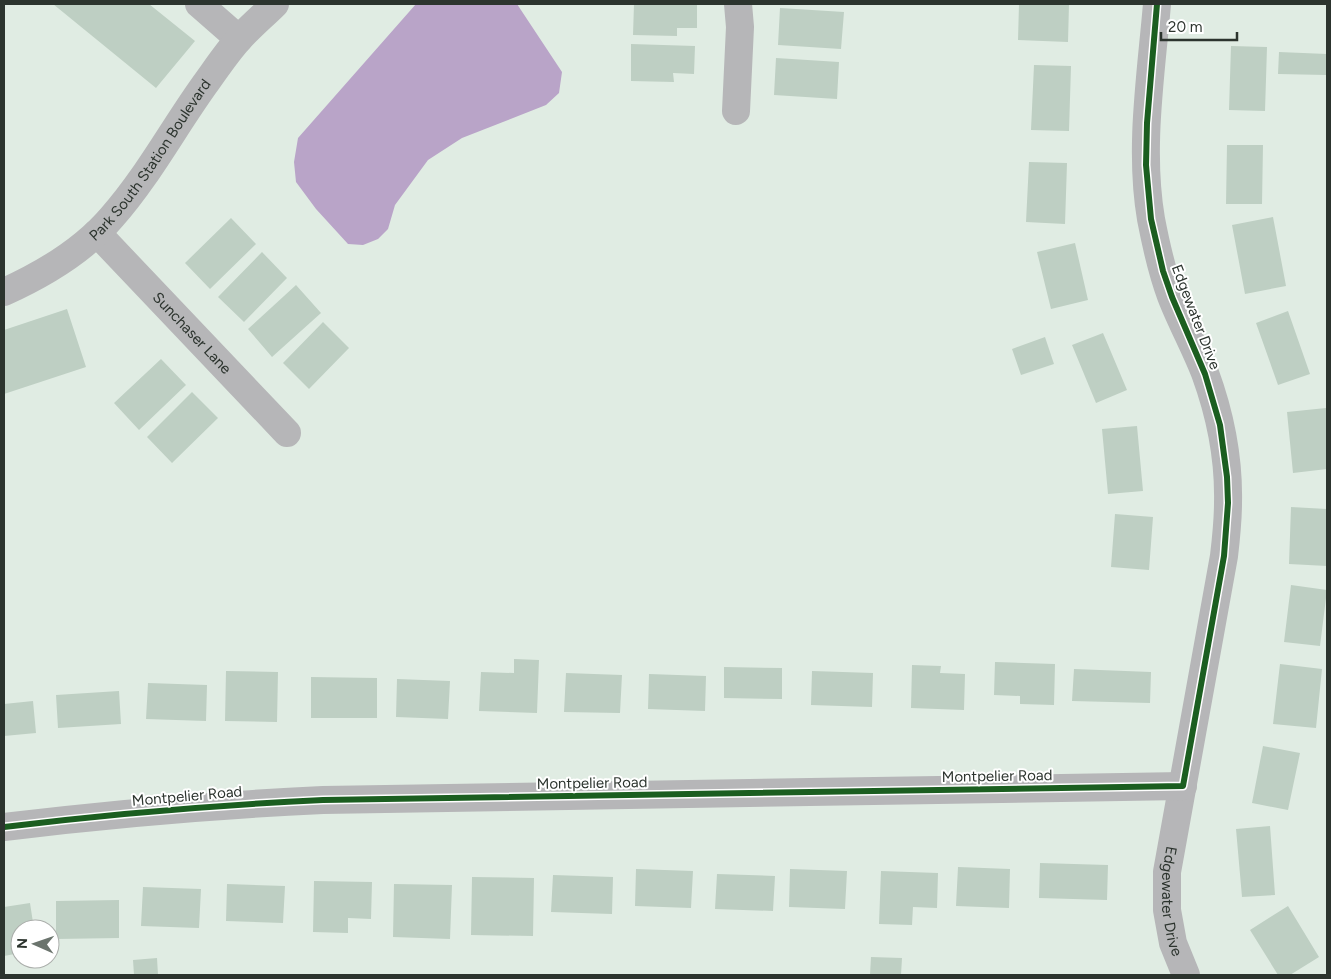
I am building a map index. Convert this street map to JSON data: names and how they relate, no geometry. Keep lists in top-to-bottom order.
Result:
{
  "streets": {
    "street": [
      "Park South Station Boulevard",
      "Edgewater Drive",
      "Sunchaser Lane",
      "Montpelier Road"
    ]
  },
  "crossings": [
    ["Park South Station Boulevard", "Sunchaser Lane"],
    ["Edgewater Drive", "Montpelier Road"]
  ],
  "scale_bar": "20 m",
  "north": "left"
}
